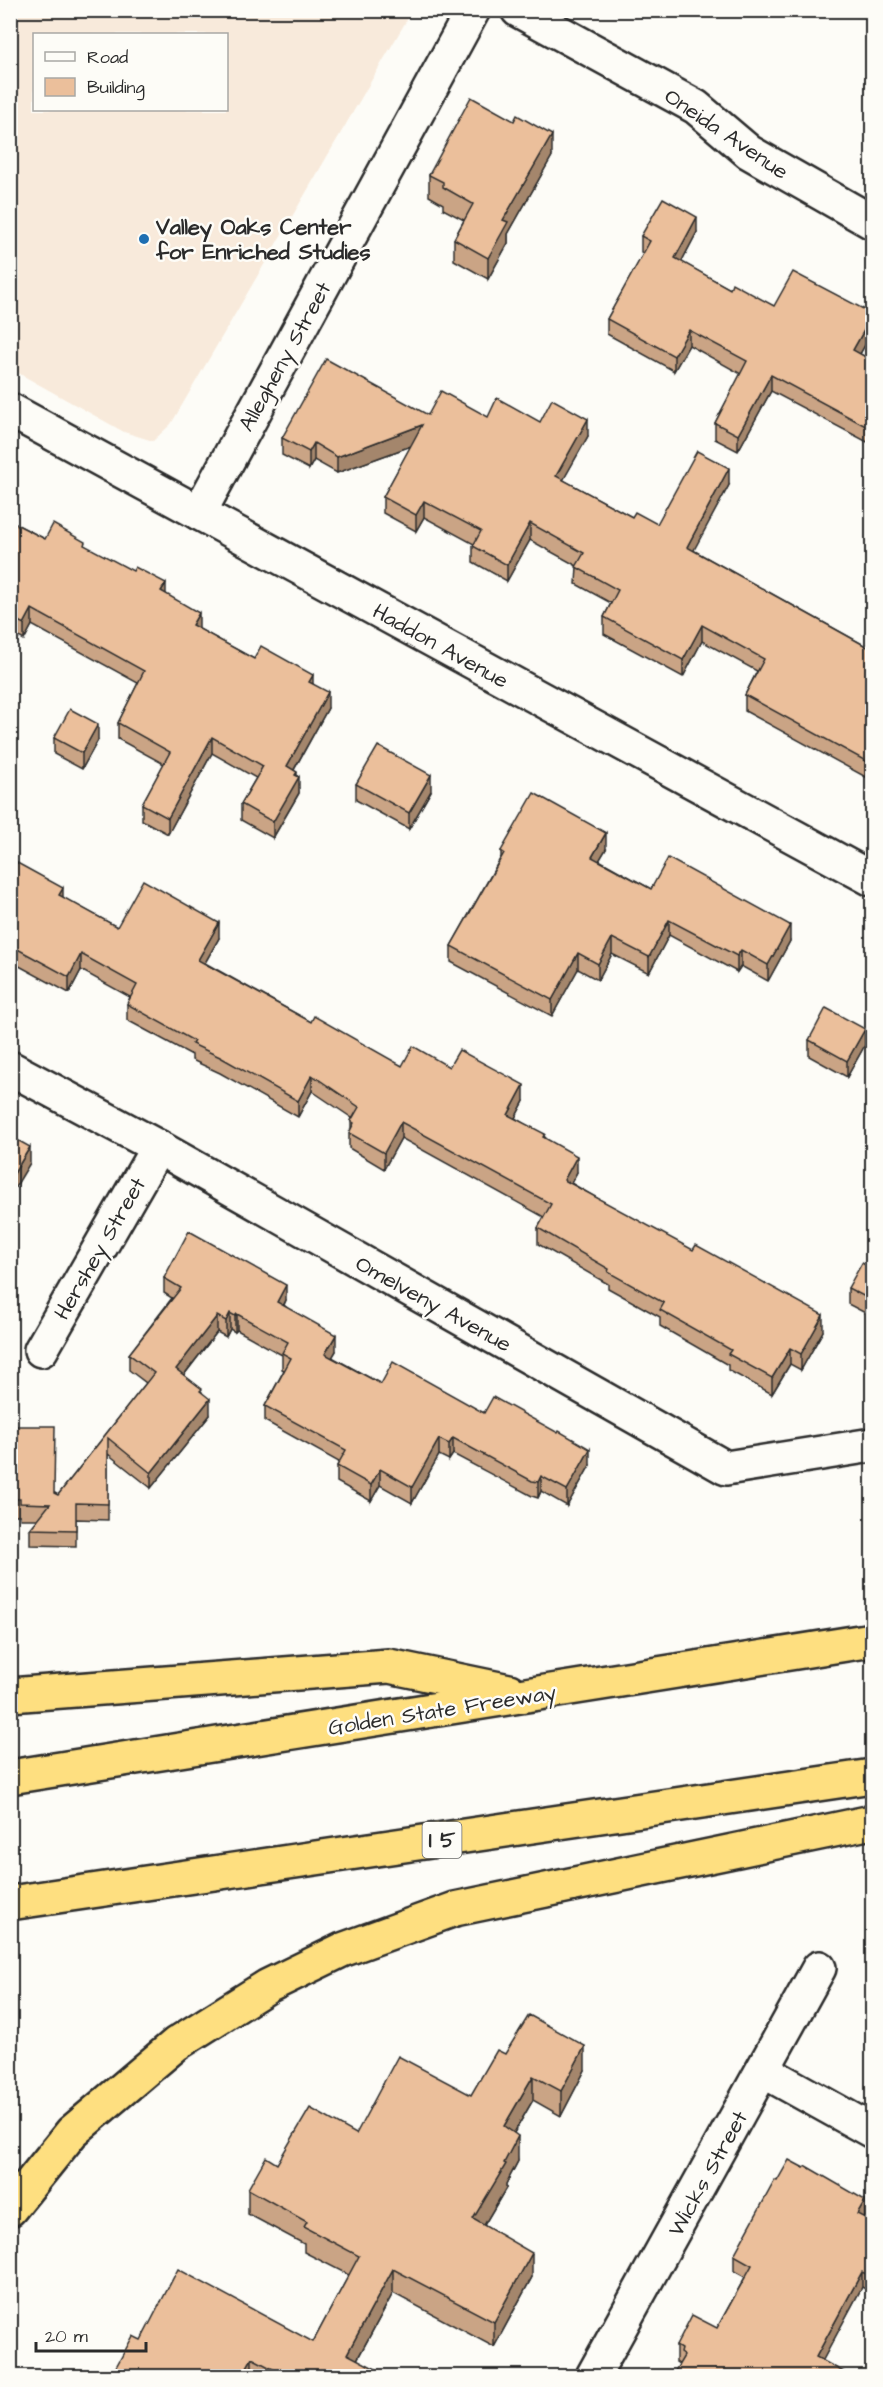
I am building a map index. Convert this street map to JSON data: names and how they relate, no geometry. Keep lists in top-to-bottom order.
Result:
{
  "streets": {
    "highway": ["Golden State Freeway", "I 5"],
    "street": [
      "Oneida Avenue",
      "Allegheny Street",
      "Haddon Avenue",
      "Hershey Street",
      "Omelveny Avenue",
      "Wicks Street"
    ]
  },
  "crossings": [
    ["Allegheny Street", "Haddon Avenue"],
    ["Hershey Street", "Omelveny Avenue"]
  ],
  "places": ["Valley Oaks Center for Enriched Studies"],
  "legend": ["Road", "Building"],
  "scale_bar": "20 m"
}
